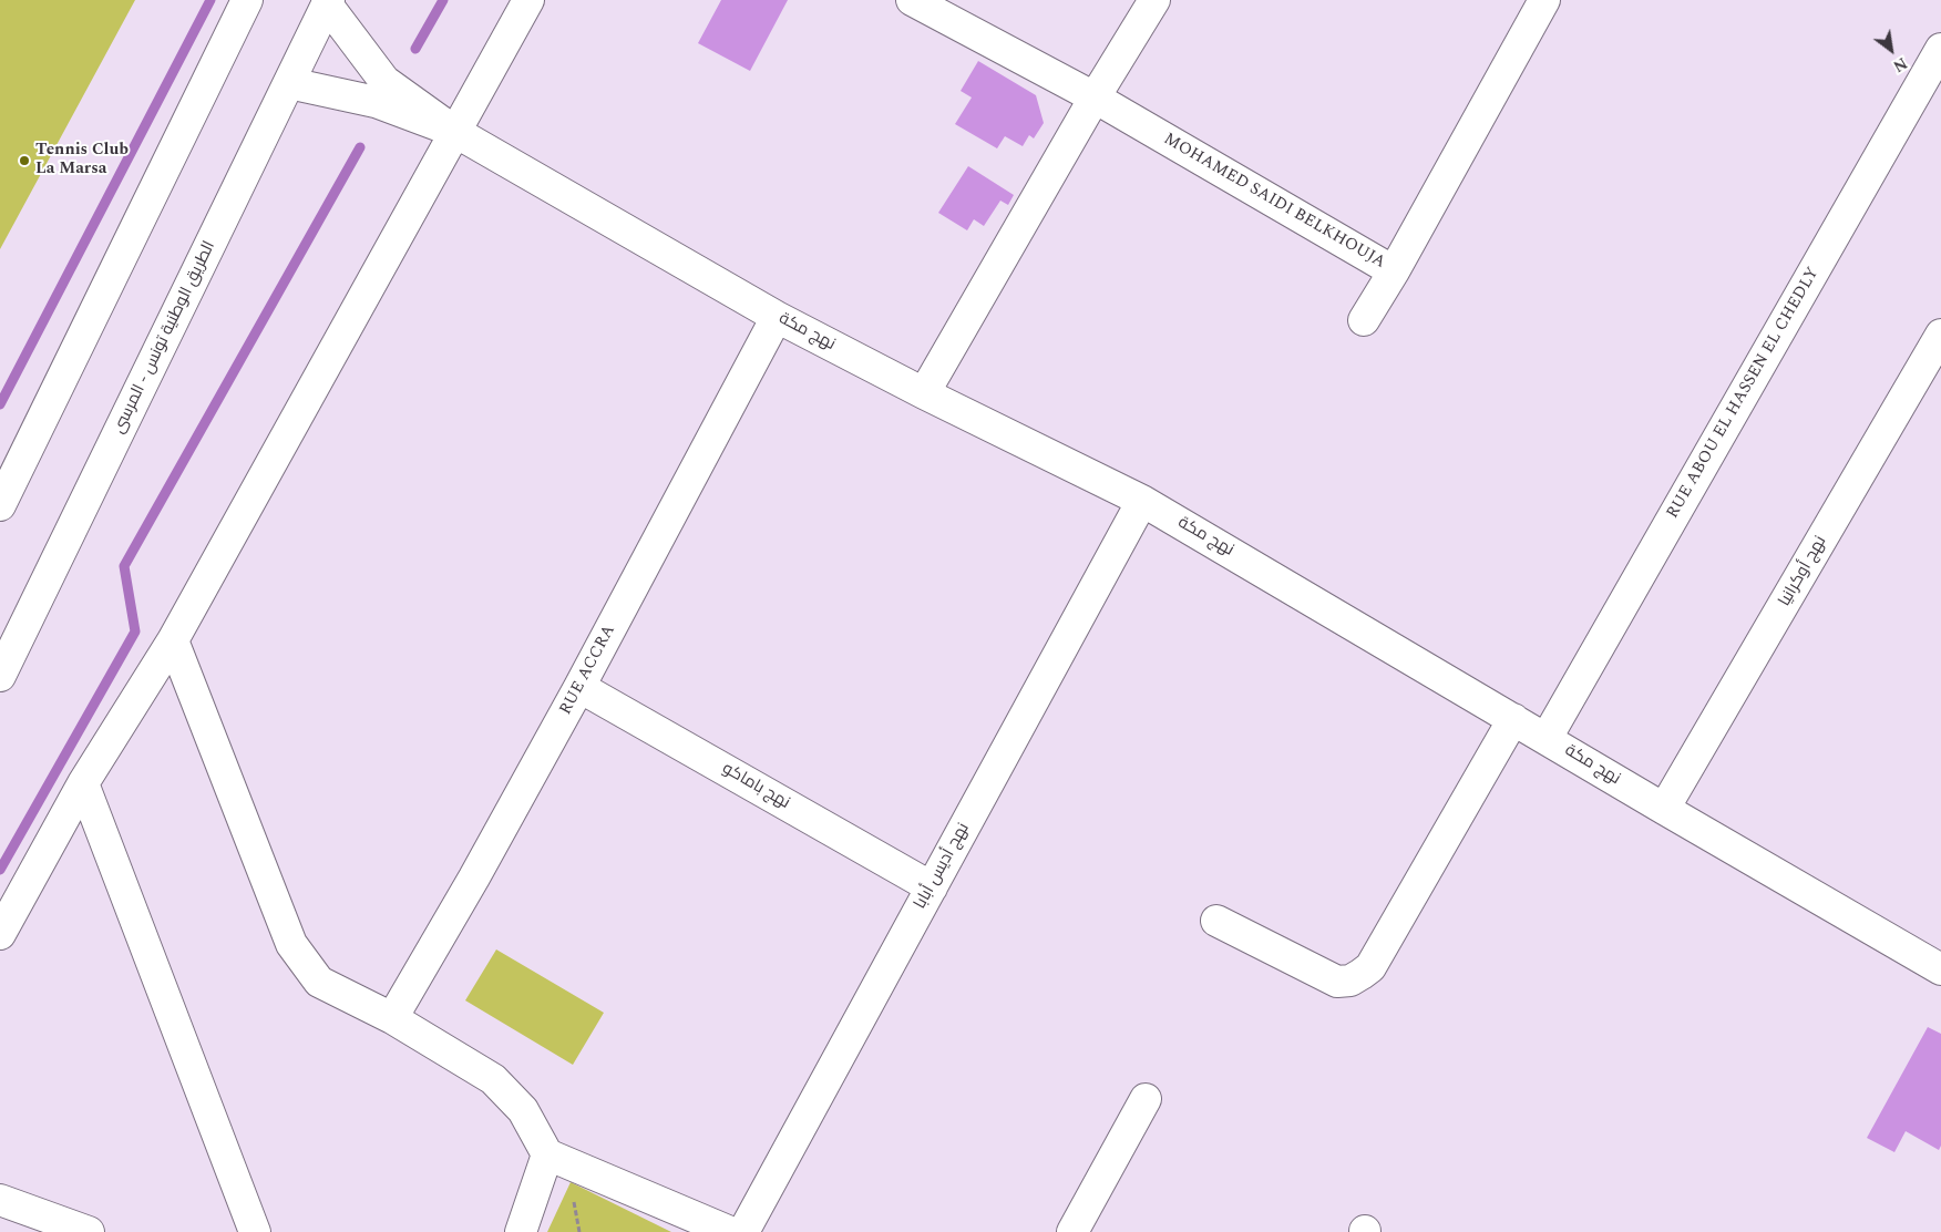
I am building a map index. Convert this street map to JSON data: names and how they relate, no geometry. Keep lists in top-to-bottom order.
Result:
{
  "streets": {
    "main road": [
      "MOHAMED SAIDI BELKHOUJA",
      "نهج مكة",
      "الطريق الوطنية تونس - المرسى",
      "RUE ABOU EL HASSEN EL CHEDLY",
      "نهج أوكرانيا",
      "RUE ACCRA",
      "نهج باماكو",
      "نهج أديس أبابا"
    ]
  },
  "crossings": [
    ["نهج مكة", "RUE ABOU EL HASSEN EL CHEDLY"],
    ["نهج مكة", "نهج أوكرانيا"],
    ["نهج مكة", "RUE ACCRA"],
    ["نهج مكة", "نهج أديس أبابا"],
    ["RUE ACCRA", "نهج باماكو"],
    ["نهج باماكو", "نهج أديس أبابا"]
  ],
  "places": ["Tennis Club La Marsa"],
  "north": "bottom right"
}
